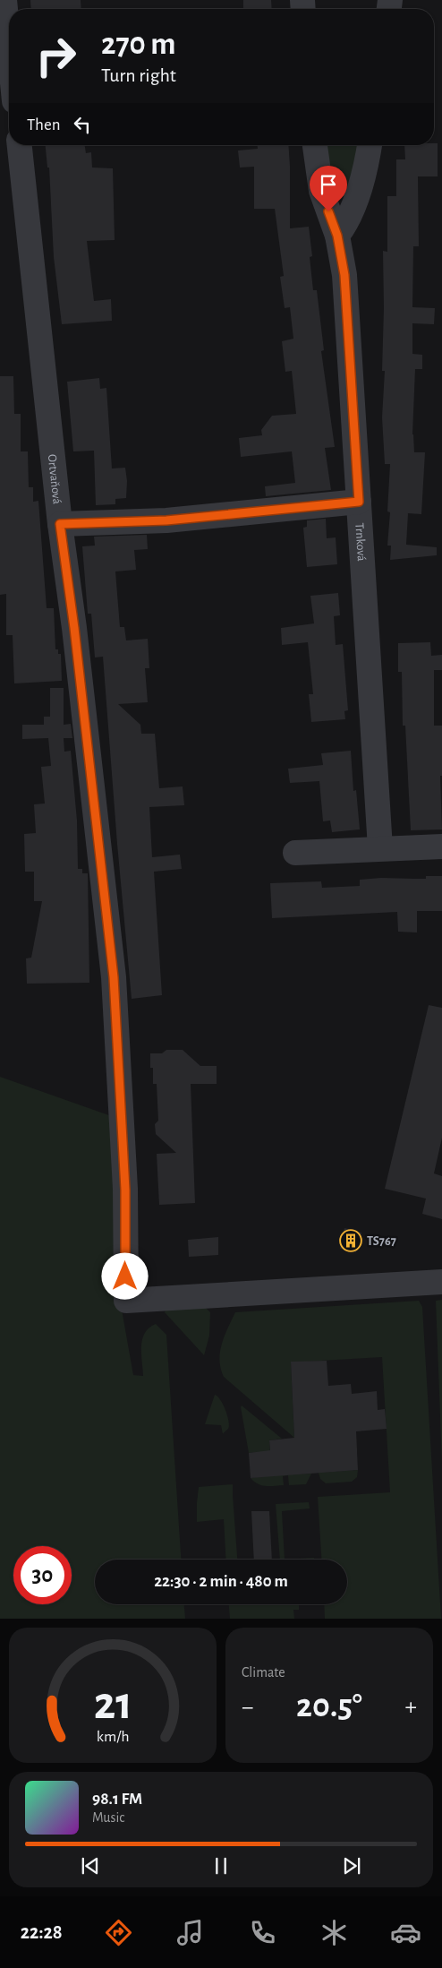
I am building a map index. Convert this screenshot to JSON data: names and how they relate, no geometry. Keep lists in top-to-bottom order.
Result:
{
  "streets": {
    "street": ["Ortvaňová", "Trnková"]
  },
  "places": {
    "building": ["TS767"]
  },
  "page": {
    "turn": ["270 m", "Turn right"],
    "then": "Then",
    "limit": "30",
    "trip": "22:30 · 2 min · 480 m",
    "tile": "Climate",
    "heat": ["−", "20.5°", "+"],
    "song": ["98.1 FM", "Music"],
    "tabs": "22:28",
    "gauge": ["21", "km/h"]
  }
}
